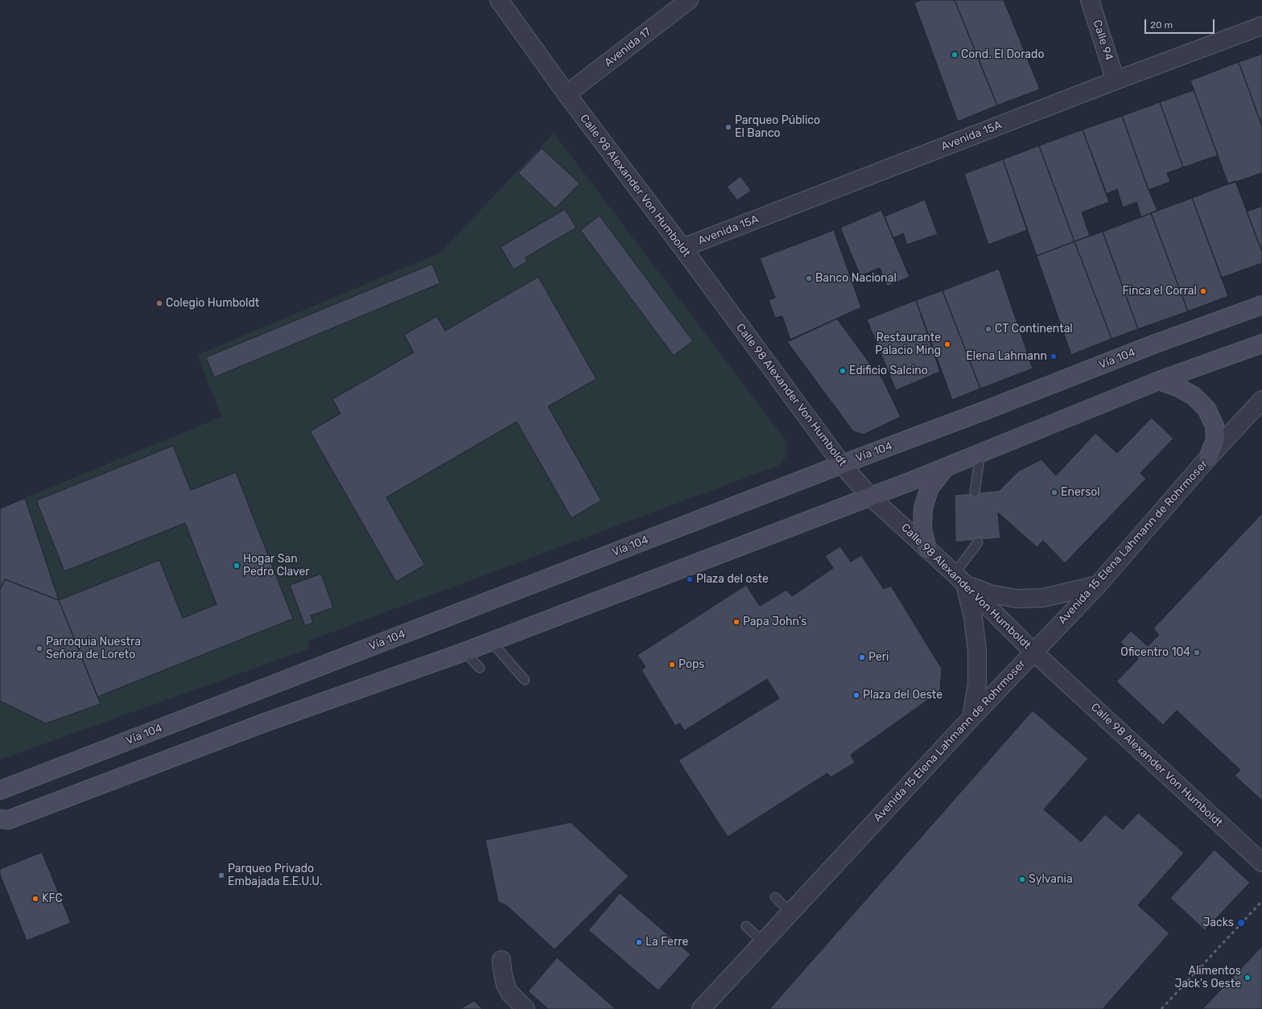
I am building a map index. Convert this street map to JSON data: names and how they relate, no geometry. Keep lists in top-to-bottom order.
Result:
{
  "streets": {
    "main road": ["Vía 104"],
    "street": [
      "Calle 94",
      "Avenida 17",
      "Avenida 15A",
      "Calle 98 Alexander Von Humboldt",
      "Avenida 15 Elena Lahmann de Rohrmoser"
    ]
  },
  "crossings": [
    ["Calle 94", "Avenida 15A"],
    ["Avenida 17", "Calle 98 Alexander Von Humboldt"],
    ["Avenida 15A", "Calle 98 Alexander Von Humboldt"],
    ["Calle 98 Alexander Von Humboldt", "Vía 104"],
    ["Calle 98 Alexander Von Humboldt", "Avenida 15 Elena Lahmann de Rohrmoser"]
  ],
  "places": [
    "Cond. El Dorado",
    "Parqueo Público El Banco",
    "Banco Nacional",
    "Finca el Corral",
    "Colegio Humboldt",
    "CT Continental",
    "Restaurante Palacio Ming",
    "Elena Lahmann",
    "Edificio Salcino",
    "Enersol",
    "Hogar San Pedro Claver",
    "Plaza del oste",
    "Papa John's",
    "Parroquia Nuestra Señora de Loreto",
    "Oficentro 104",
    "Peri",
    "Pops",
    "Plaza del Oeste",
    "Parqueo Privado Embajada E.E.U.U.",
    "Sylvania",
    "KFC",
    "Jacks",
    "La Ferre",
    "Alimentos Jack's Oeste"
  ],
  "scale_bar": "20 m"
}
